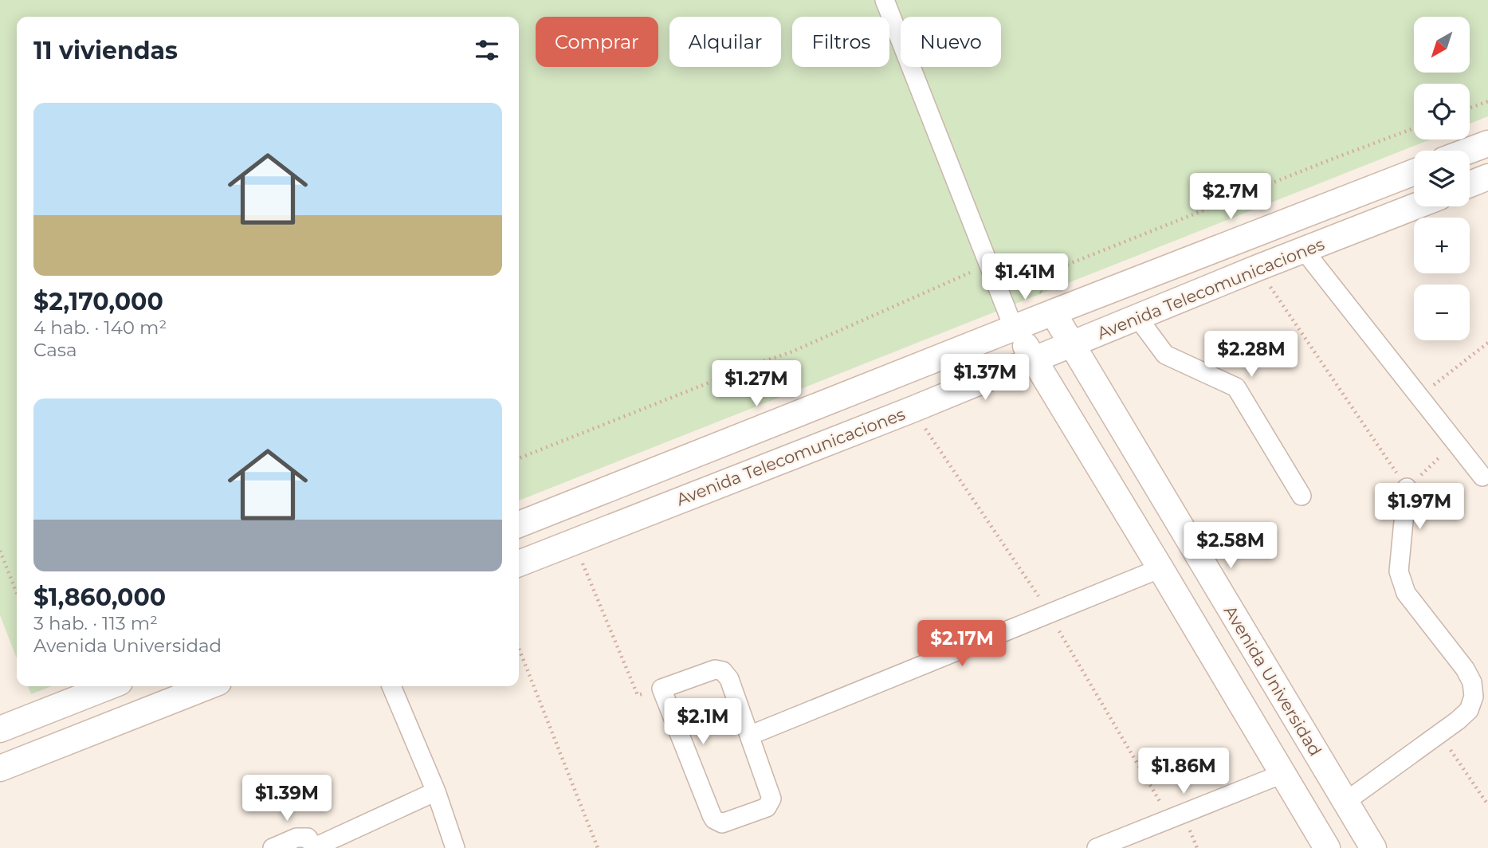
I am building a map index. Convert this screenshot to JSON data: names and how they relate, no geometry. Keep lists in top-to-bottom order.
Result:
{
  "streets": {
    "street": ["Avenida Telecomunicaciones", "Avenida Universidad"]
  },
  "crossings": [
    ["Avenida Telecomunicaciones", "Avenida Universidad"]
  ],
  "north": "bottom left",
  "page": {
    "map_buttons": ["+", "−"],
    "chip": [
      "Comprar",
      "Alquilar",
      "Filtros",
      "Nuevo"
    ],
    "heading": "11 viviendas",
    "list": [
      {
        "name": "$2,170,000",
        "note": "4 hab. · 140 m² · Casa"
      },
      {
        "name": "$1,860,000",
        "note": "3 hab. · 113 m² · Avenida Universidad"
      }
    ],
    "price": [
      "$2.7M",
      "$1.41M",
      "$2.28M",
      "$1.37M",
      "$1.27M",
      "$1.97M",
      "$2.58M",
      "$2.17M",
      "$2.1M",
      "$1.86M",
      "$1.39M"
    ]
  }
}
